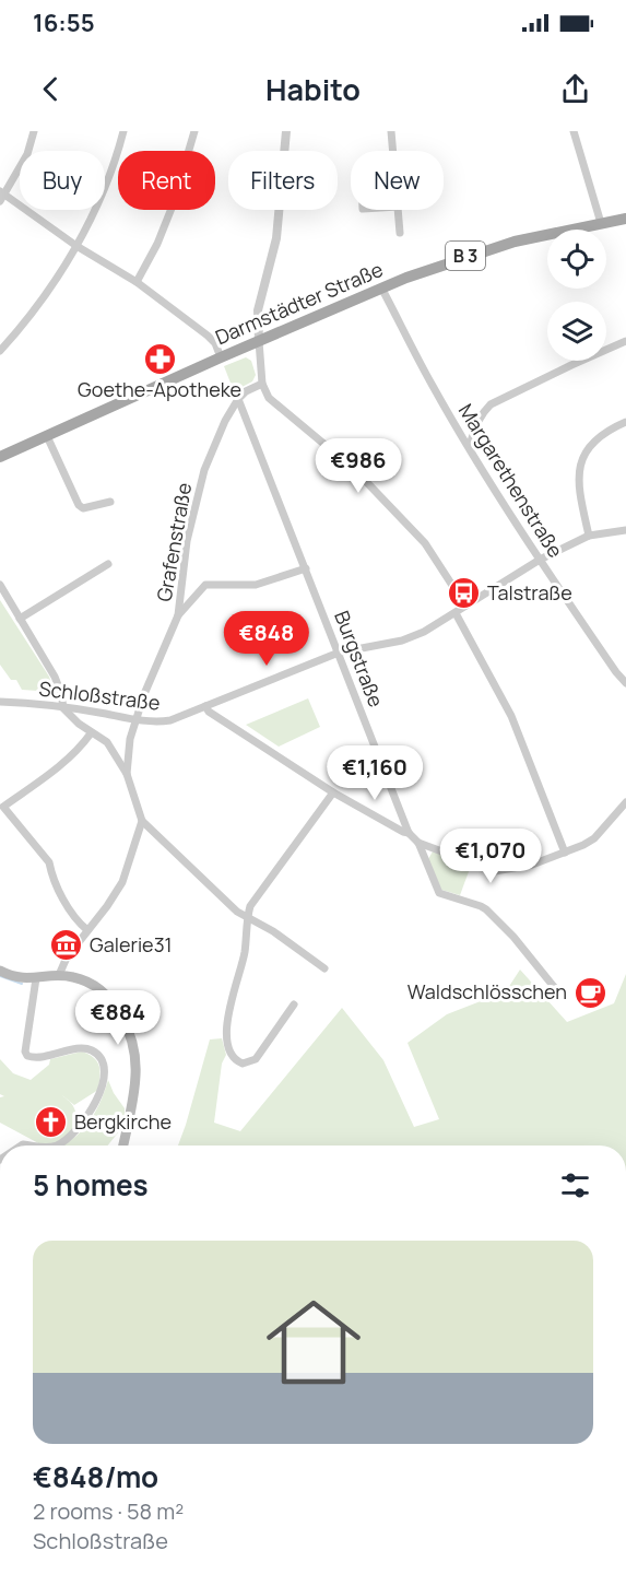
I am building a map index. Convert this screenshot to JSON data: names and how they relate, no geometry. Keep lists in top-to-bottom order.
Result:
{
  "streets": {
    "main road": ["B 3", "Darmstädter Straße"],
    "street": [
      "Margarethenstraße",
      "Grafenstraße",
      "Burgstraße",
      "Schloßstraße"
    ]
  },
  "crossings": [
    ["Darmstädter Straße", "Margarethenstraße"],
    ["Margarethenstraße", "Schloßstraße"],
    ["Grafenstraße", "Burgstraße"],
    ["Grafenstraße", "Schloßstraße"],
    ["Burgstraße", "Schloßstraße"]
  ],
  "places": {
    "pharmacy": ["Goethe-Apotheke"],
    "bus stop": ["Talstraße"],
    "museum": ["Galerie31"],
    "cafe": ["Waldschlösschen"],
    "church": ["Bergkirche"]
  },
  "page": {
    "status": "16:55",
    "header": "Habito",
    "chip": [
      "Buy",
      "Rent",
      "Filters",
      "New"
    ],
    "price": [
      "€986",
      "€848",
      "€1,160",
      "€1,070",
      "€884"
    ],
    "heading": "5 homes",
    "list": [
      {
        "name": "€848/mo",
        "note": "2 rooms · 58 m² · Schloßstraße"
      }
    ]
  }
}
